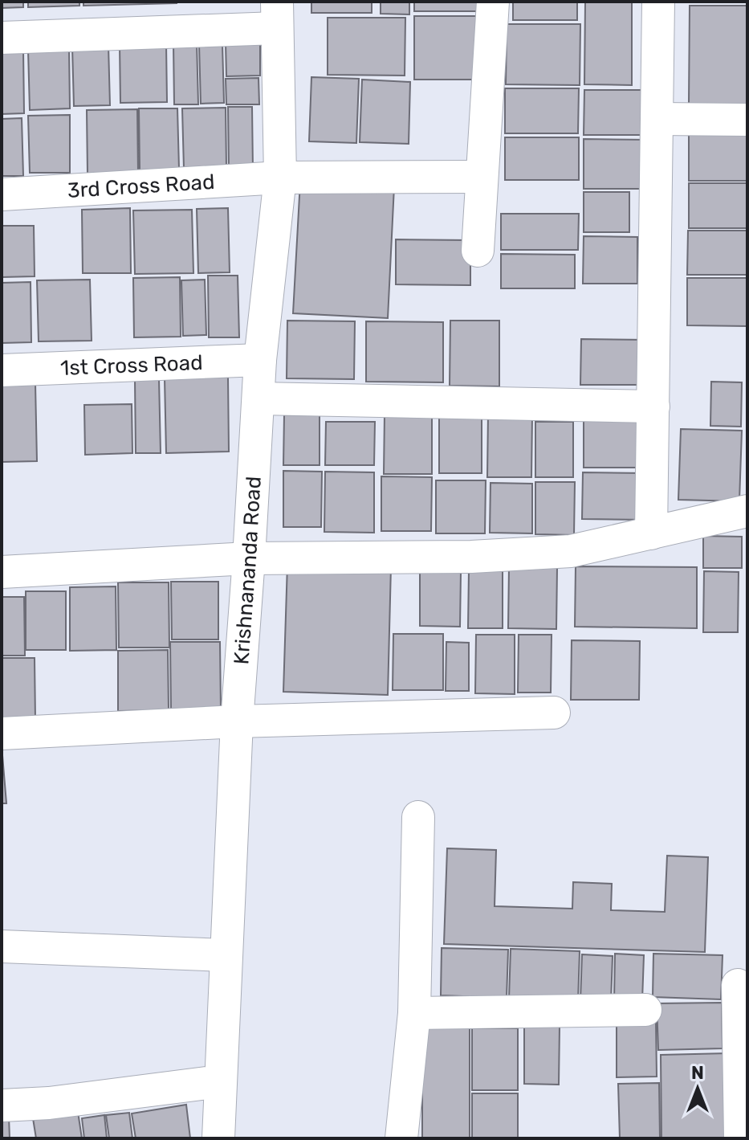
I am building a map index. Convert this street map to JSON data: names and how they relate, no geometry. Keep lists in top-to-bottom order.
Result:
{
  "streets": {
    "street": ["3rd Cross Road", "1st Cross Road", "Krishnananda Road"]
  },
  "crossings": [
    ["3rd Cross Road", "Krishnananda Road"],
    ["1st Cross Road", "Krishnananda Road"]
  ],
  "north": "top"
}
